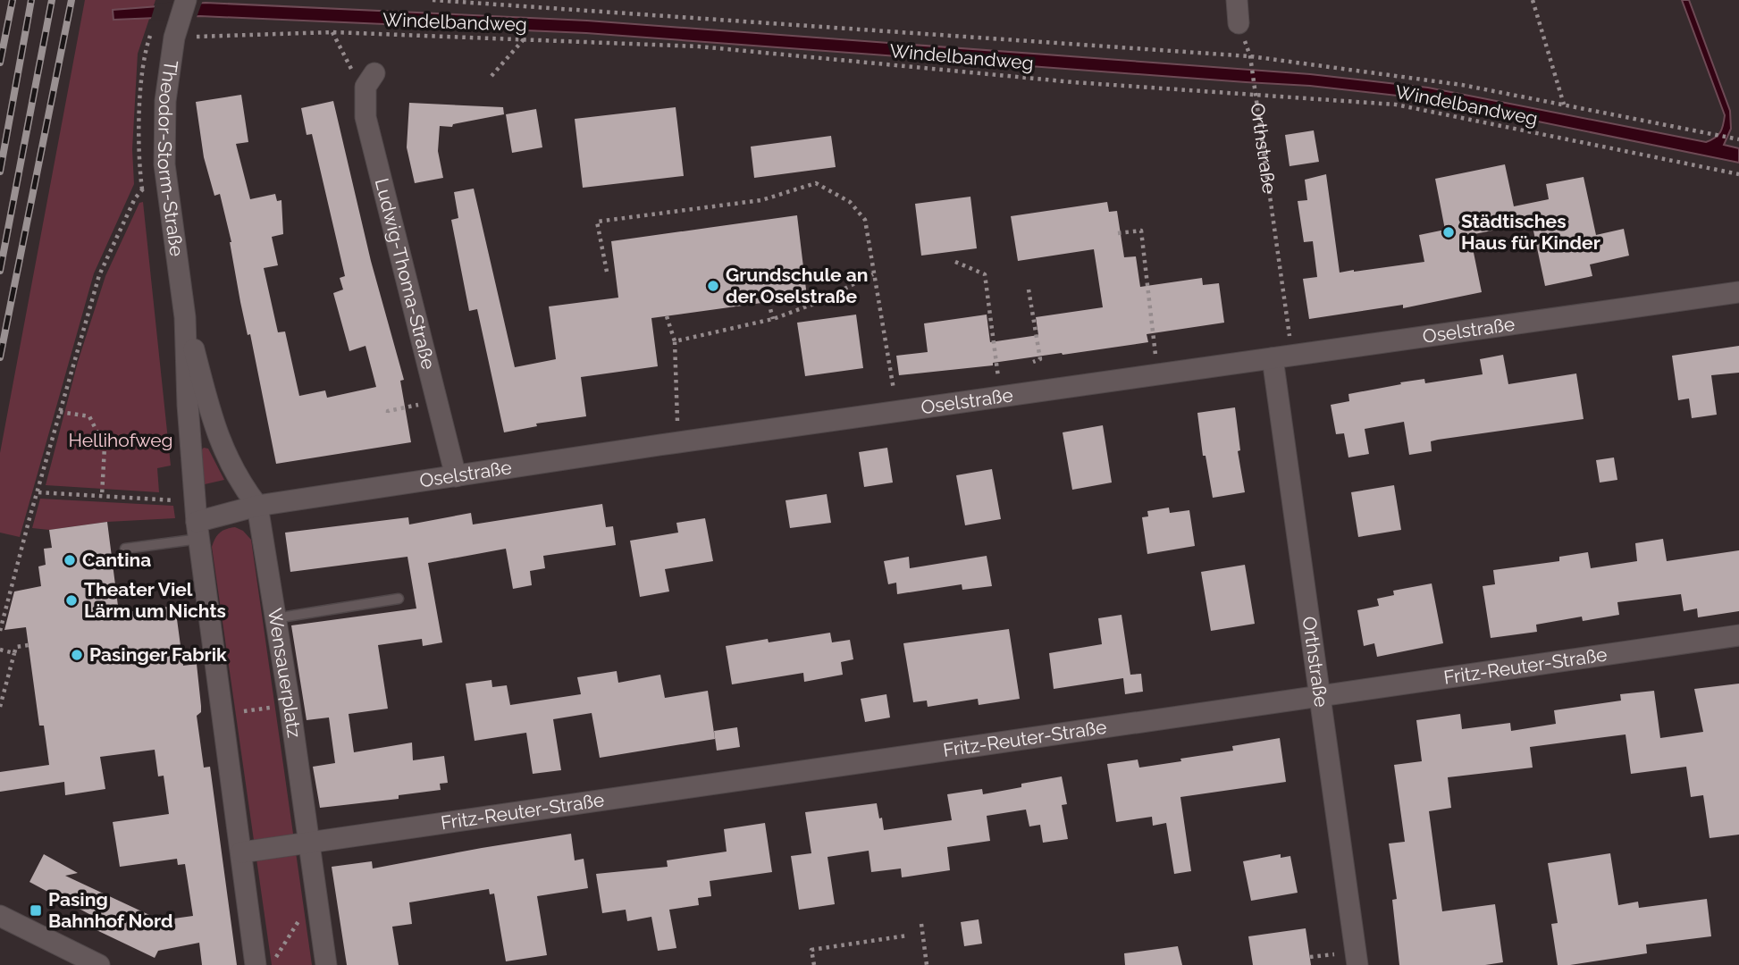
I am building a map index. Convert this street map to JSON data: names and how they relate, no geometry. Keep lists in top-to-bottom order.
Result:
{
  "streets": {
    "street": [
      "Orthstraße",
      "Theodor-Storm-Straße",
      "Ludwig-Thoma-Straße",
      "Oselstraße",
      "Fritz-Reuter-Straße",
      "Wensauerplatz"
    ],
    "path": ["Windelbandweg"]
  },
  "crossings": [
    ["Windelbandweg", "Orthstraße"],
    ["Windelbandweg", "Theodor-Storm-Straße"],
    ["Orthstraße", "Oselstraße"],
    ["Orthstraße", "Fritz-Reuter-Straße"],
    ["Theodor-Storm-Straße", "Oselstraße"],
    ["Theodor-Storm-Straße", "Wensauerplatz"],
    ["Ludwig-Thoma-Straße", "Oselstraße"],
    ["Oselstraße", "Wensauerplatz"],
    ["Fritz-Reuter-Straße", "Wensauerplatz"]
  ],
  "parks": ["Hellihofweg"],
  "places": {
    "other": [
      "Städtisches Haus für Kinder",
      "Grundschule an der Oselstraße",
      "Cantina",
      "Theater Viel Lärm um Nichts",
      "Pasinger Fabrik"
    ],
    "transit": ["Pasing Bahnhof Nord"]
  }
}
